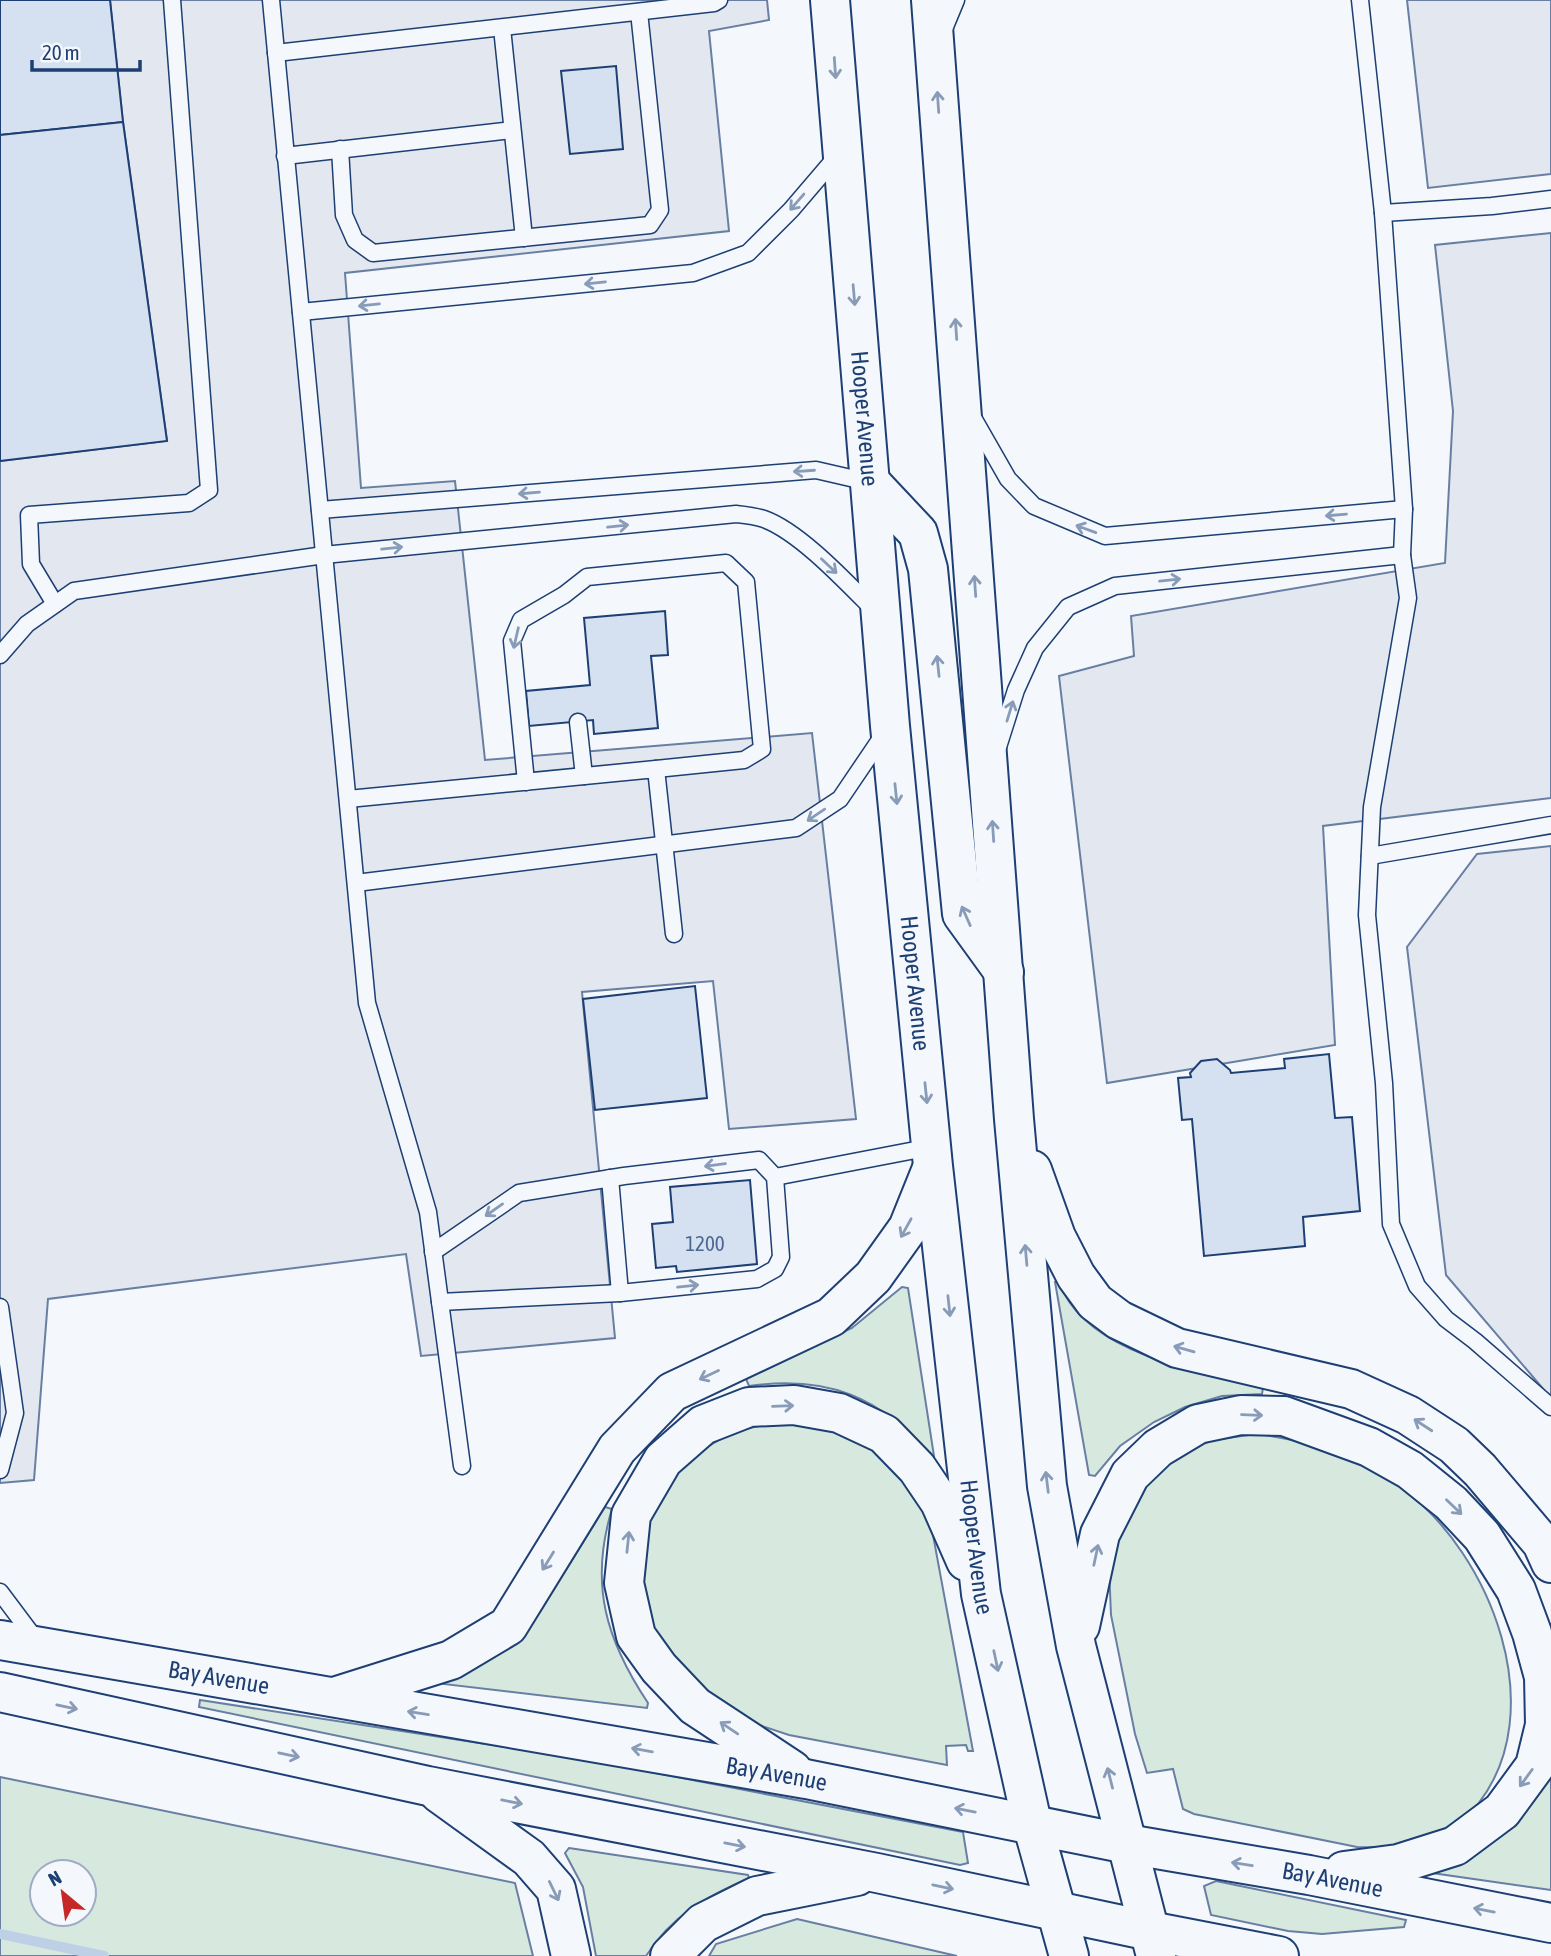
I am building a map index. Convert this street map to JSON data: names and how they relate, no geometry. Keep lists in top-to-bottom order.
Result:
{
  "streets": {
    "main road": ["Hooper Avenue", "Bay Avenue"]
  },
  "crossings": [
    ["Hooper Avenue", "Bay Avenue"]
  ],
  "house_numbers": ["1200"],
  "scale_bar": "20 m",
  "north": "top left"
}
